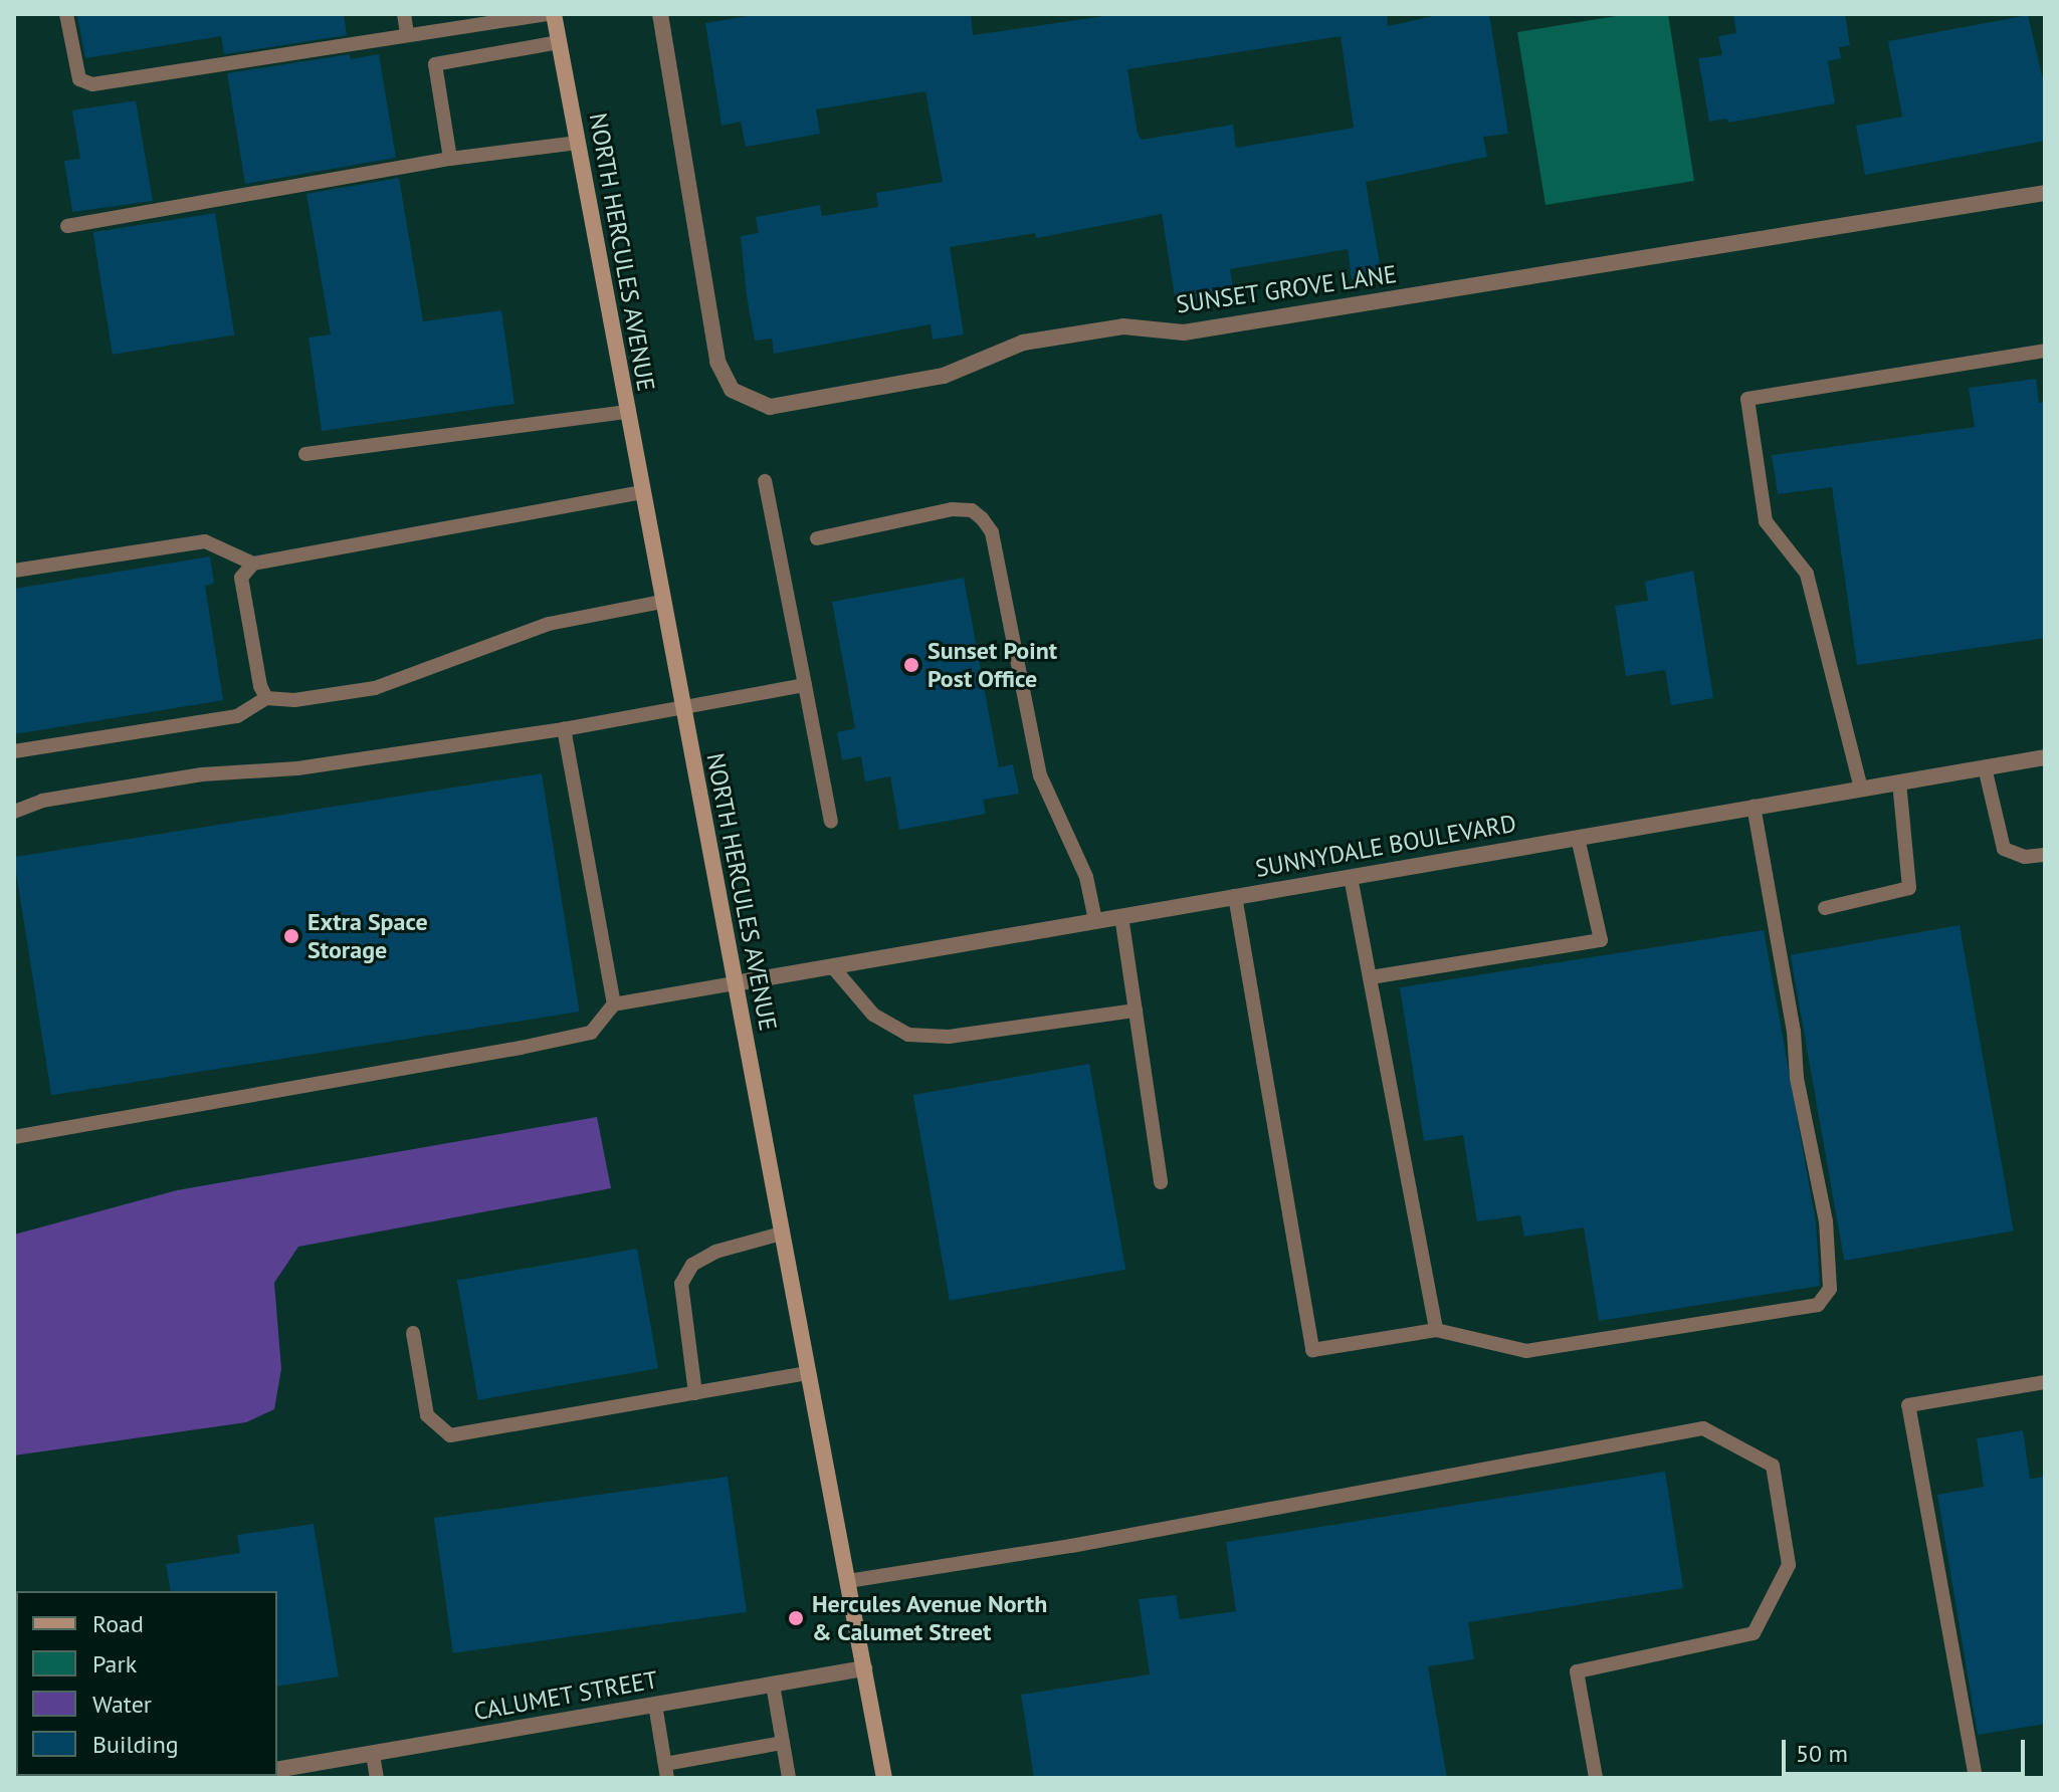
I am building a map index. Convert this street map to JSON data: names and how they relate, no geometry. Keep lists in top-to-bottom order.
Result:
{
  "streets": {
    "street": [
      "NORTH HERCULES AVENUE",
      "SUNSET GROVE LANE",
      "SUNNYDALE BOULEVARD",
      "CALUMET STREET"
    ]
  },
  "crossings": [
    ["NORTH HERCULES AVENUE", "SUNNYDALE BOULEVARD"],
    ["NORTH HERCULES AVENUE", "CALUMET STREET"]
  ],
  "places": ["Sunset Point Post Office", "Extra Space Storage", "Hercules Avenue North & Calumet Street"],
  "legend": [
    "Road",
    "Park",
    "Water",
    "Building"
  ],
  "scale_bar": "50 m"
}
